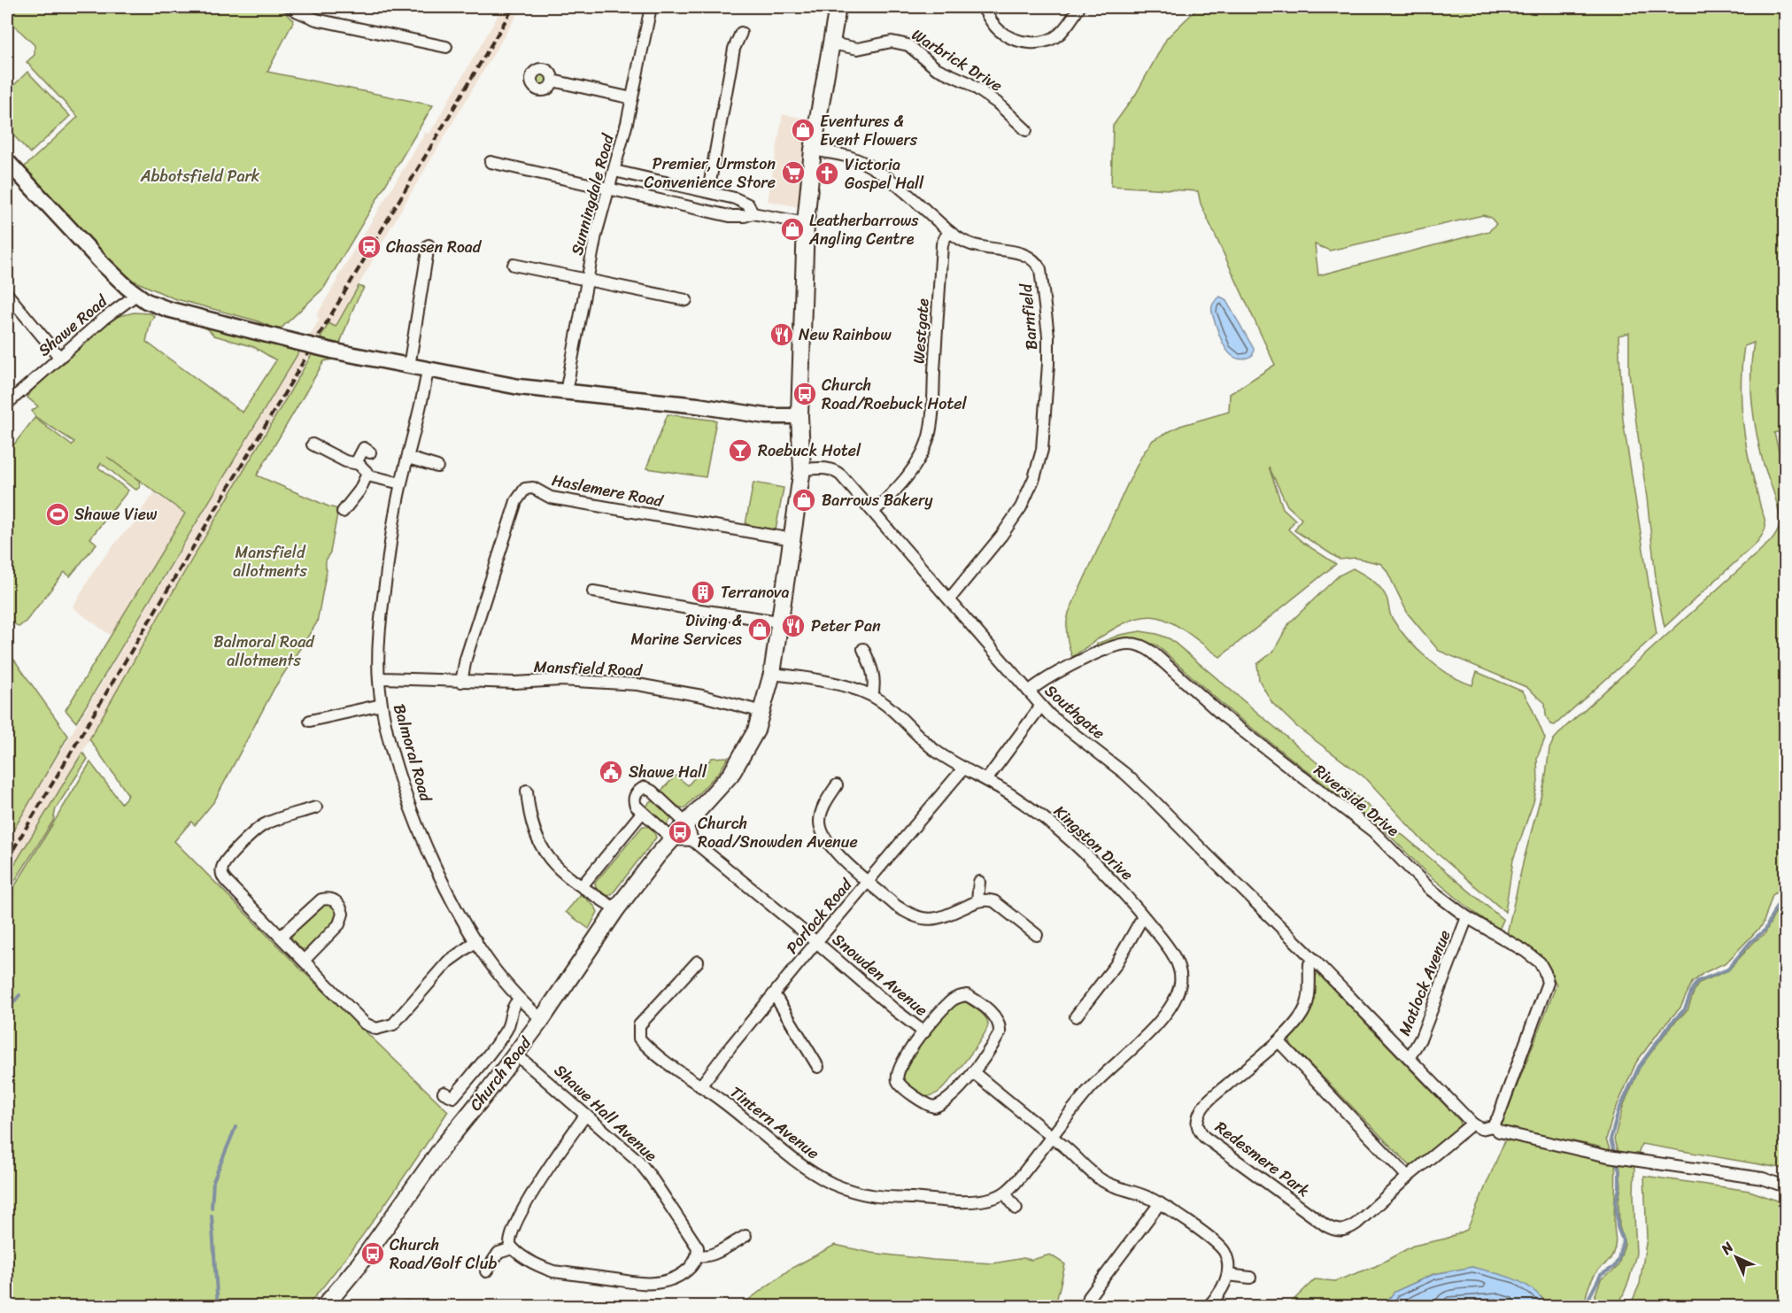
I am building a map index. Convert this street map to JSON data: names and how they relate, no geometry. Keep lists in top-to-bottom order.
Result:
{
  "streets": {
    "main road": ["Church Road"],
    "street": [
      "Warbrick Drive",
      "Sunningdale Road",
      "Barnfield",
      "Shawe Road",
      "Westgate",
      "Haslemere Road",
      "Mansfield Road",
      "Southgate",
      "Balmoral Road",
      "Riverside Drive",
      "Kingston Drive",
      "Porlock Road",
      "Snowden Avenue",
      "Matlock Avenue",
      "Shawe Hall Avenue",
      "Tintern Avenue",
      "Redesmere Park"
    ]
  },
  "crossings": [
    ["Warbrick Drive", "Church Road"],
    ["Barnfield", "Westgate"],
    ["Barnfield", "Southgate"],
    ["Barnfield", "Church Road"],
    ["Westgate", "Southgate"],
    ["Haslemere Road", "Mansfield Road"],
    ["Haslemere Road", "Church Road"],
    ["Mansfield Road", "Balmoral Road"],
    ["Mansfield Road", "Church Road"],
    ["Southgate", "Riverside Drive"],
    ["Southgate", "Church Road"],
    ["Southgate", "Redesmere Park"],
    ["Balmoral Road", "Church Road"],
    ["Riverside Drive", "Matlock Avenue"],
    ["Kingston Drive", "Porlock Road"],
    ["Kingston Drive", "Church Road"],
    ["Porlock Road", "Snowden Avenue"],
    ["Porlock Road", "Tintern Avenue"],
    ["Church Road", "Shawe Hall Avenue"]
  ],
  "parks": ["Abbotsfield Park", "Mansfield allotments", "Balmoral Road allotments"],
  "places": {
    "shop": [
      "Eventures & Event Flowers",
      "Leatherbarrows Angling Centre",
      "Barrows Bakery",
      "Diving & Marine Services"
    ],
    "supermarket": ["Premier, Urmston Convenience Store"],
    "church": ["Victoria Gospel Hall"],
    "station": ["Chassen Road"],
    "restaurant": ["New Rainbow", "Peter Pan"],
    "bus stop": ["Church Road/Roebuck Hotel", "Church Road/Snowden Avenue", "Church Road/Golf Club"],
    "bar": ["Roebuck Hotel"],
    "sports": ["Shawe View"],
    "building": ["Terranova"],
    "public building": ["Shawe Hall"]
  },
  "north": "top left"
}
